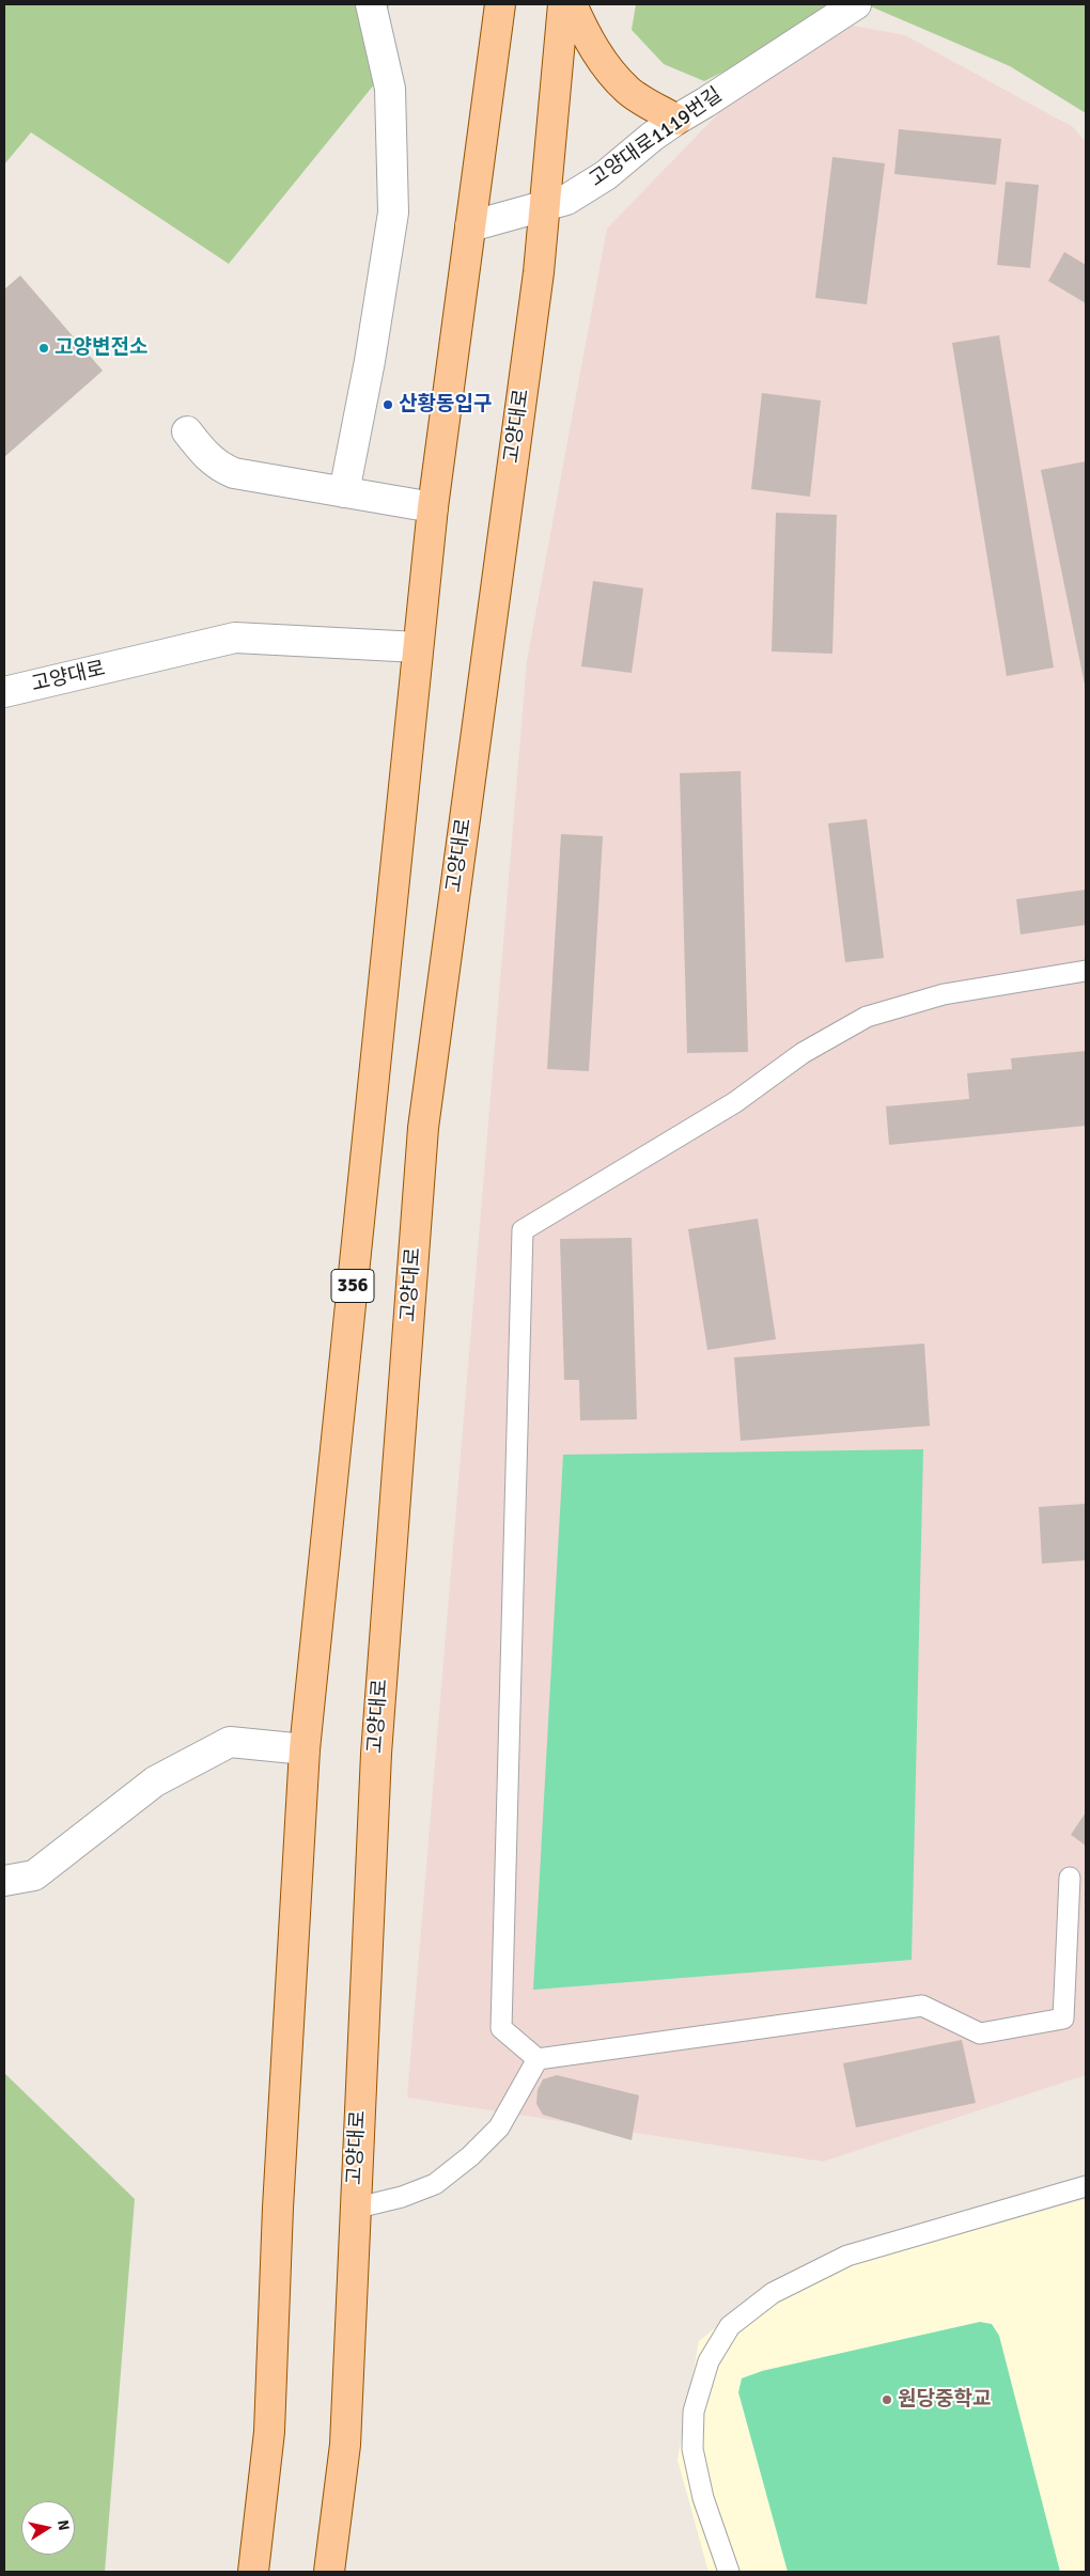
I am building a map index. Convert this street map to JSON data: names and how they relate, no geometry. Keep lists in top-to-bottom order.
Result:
{
  "streets": {
    "main road": ["고양대로", "356"],
    "street": ["고양대로1119번길"]
  },
  "crossings": [
    ["고양대로1119번길", "고양대로"],
    ["고양대로1119번길", "356"],
    ["고양대로", "356"]
  ],
  "places": ["고양변전소", "산황동입구", "원당중학교"],
  "north": "right"
}
